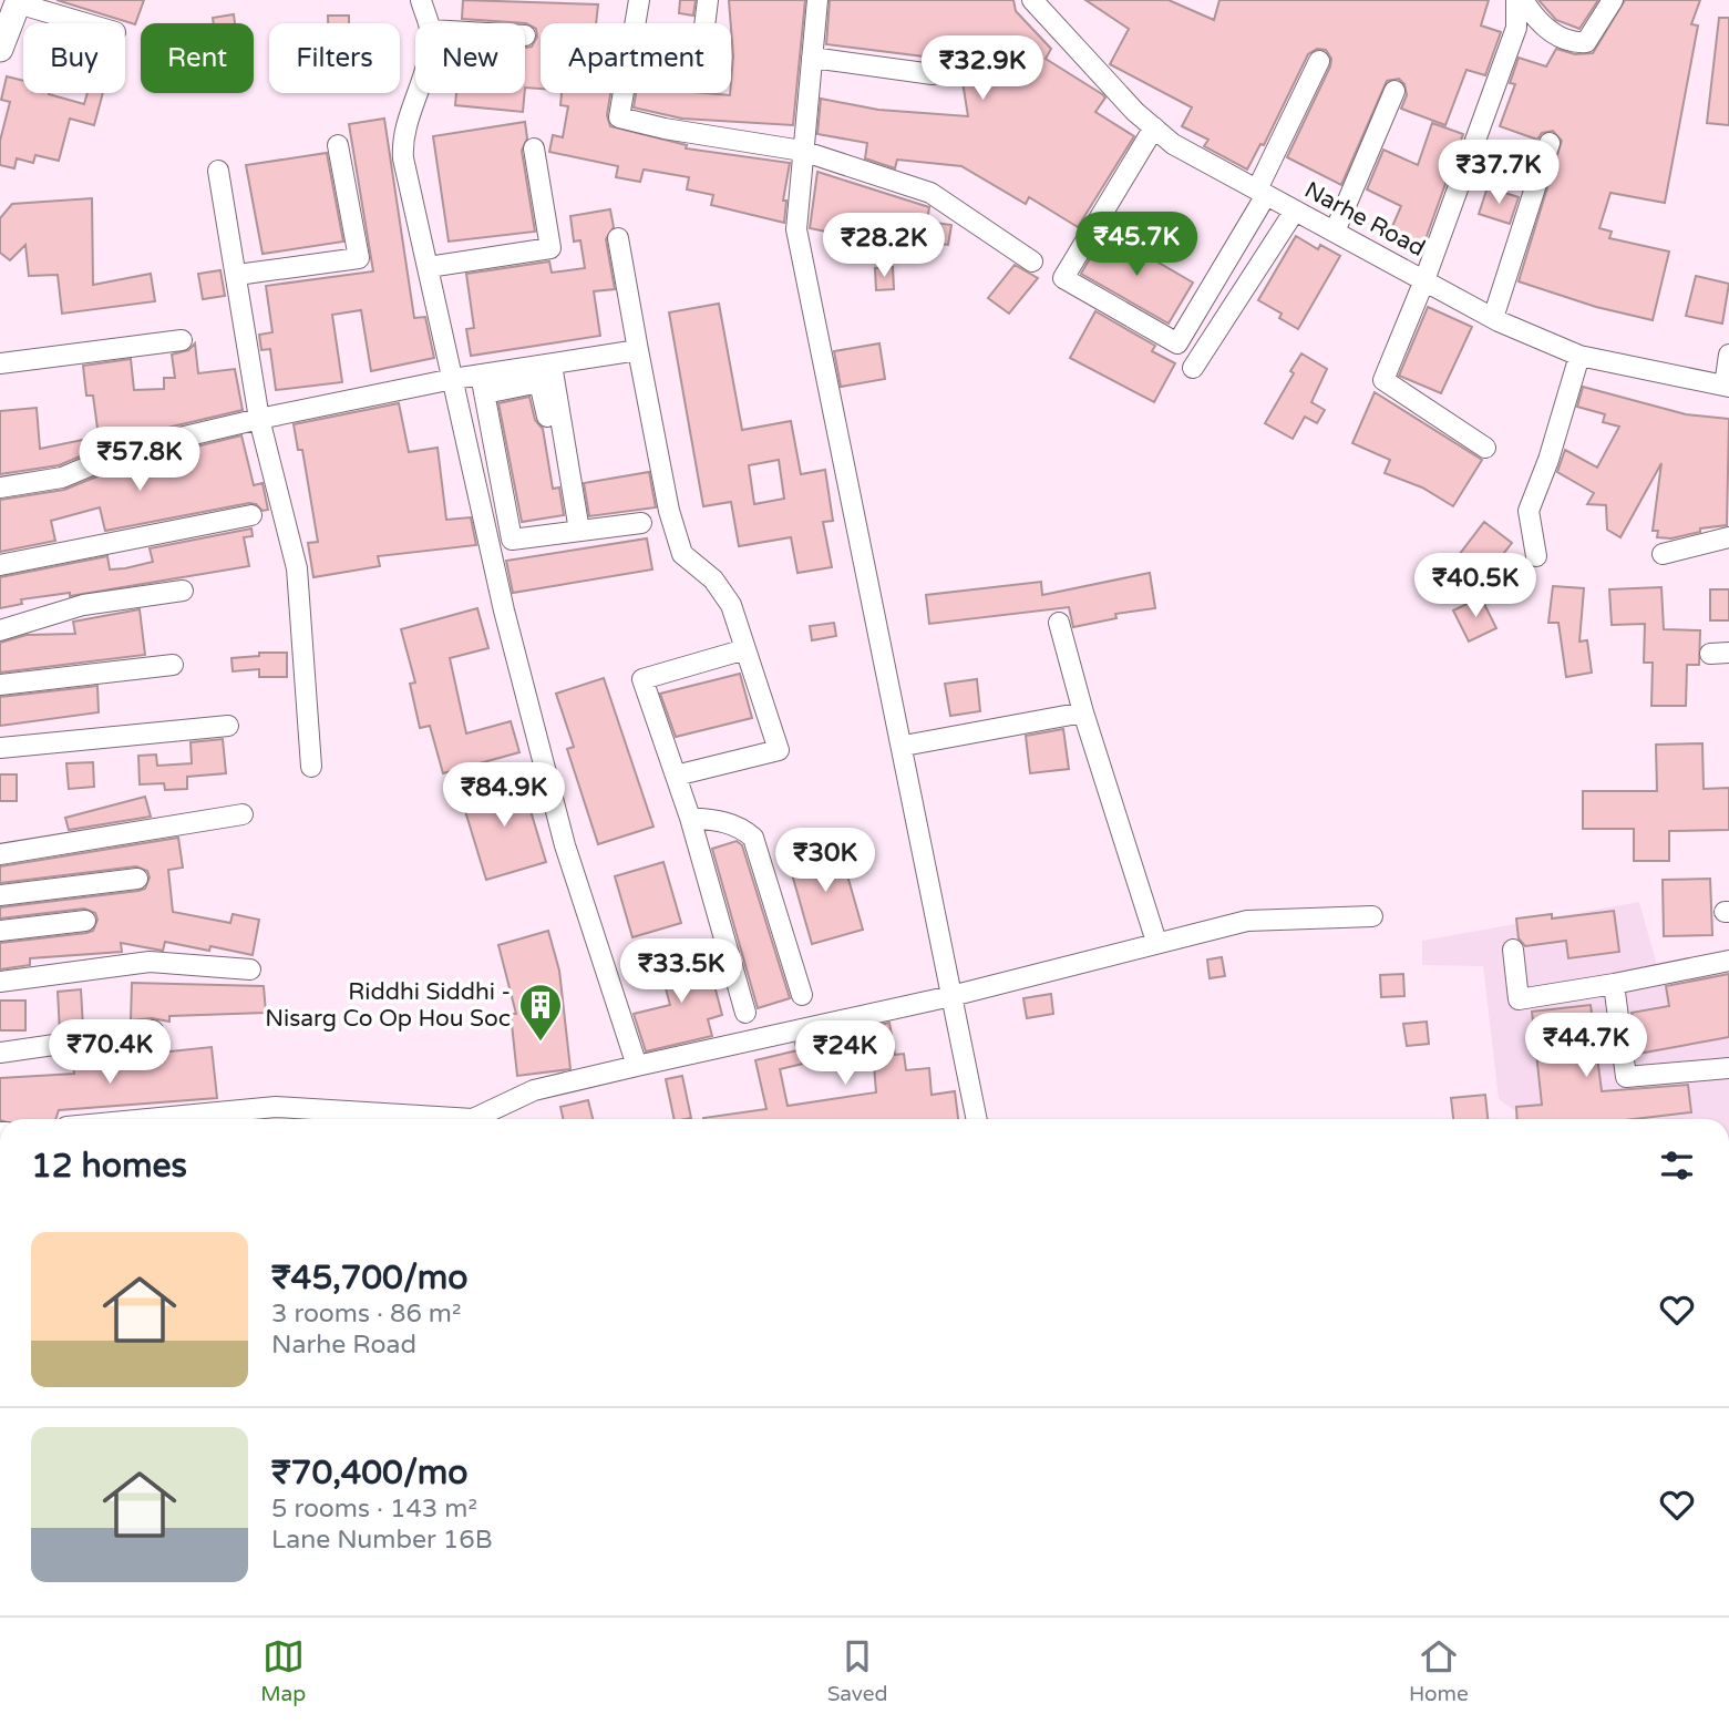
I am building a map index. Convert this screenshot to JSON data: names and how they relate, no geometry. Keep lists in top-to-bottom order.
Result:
{
  "streets": {
    "street": ["Narhe Road"]
  },
  "places": {
    "building": ["Riddhi Siddhi - Nisarg Co Op Hou Soc"]
  },
  "page": {
    "chip": [
      "Buy",
      "Rent",
      "Filters",
      "New",
      "Apartment"
    ],
    "price": [
      "₹32.9K",
      "₹37.7K",
      "₹45.7K",
      "₹28.2K",
      "₹57.8K",
      "₹40.5K",
      "₹84.9K",
      "₹30K",
      "₹33.5K",
      "₹44.7K",
      "₹70.4K",
      "₹24K"
    ],
    "heading": "12 homes",
    "list": [
      {
        "name": "₹45,700/mo",
        "note": "3 rooms · 86 m² · Narhe Road"
      },
      {
        "name": "₹70,400/mo",
        "note": "5 rooms · 143 m² · Lane Number 16B"
      }
    ],
    "tabs": ["Map", "Saved", "Home"]
  }
}
